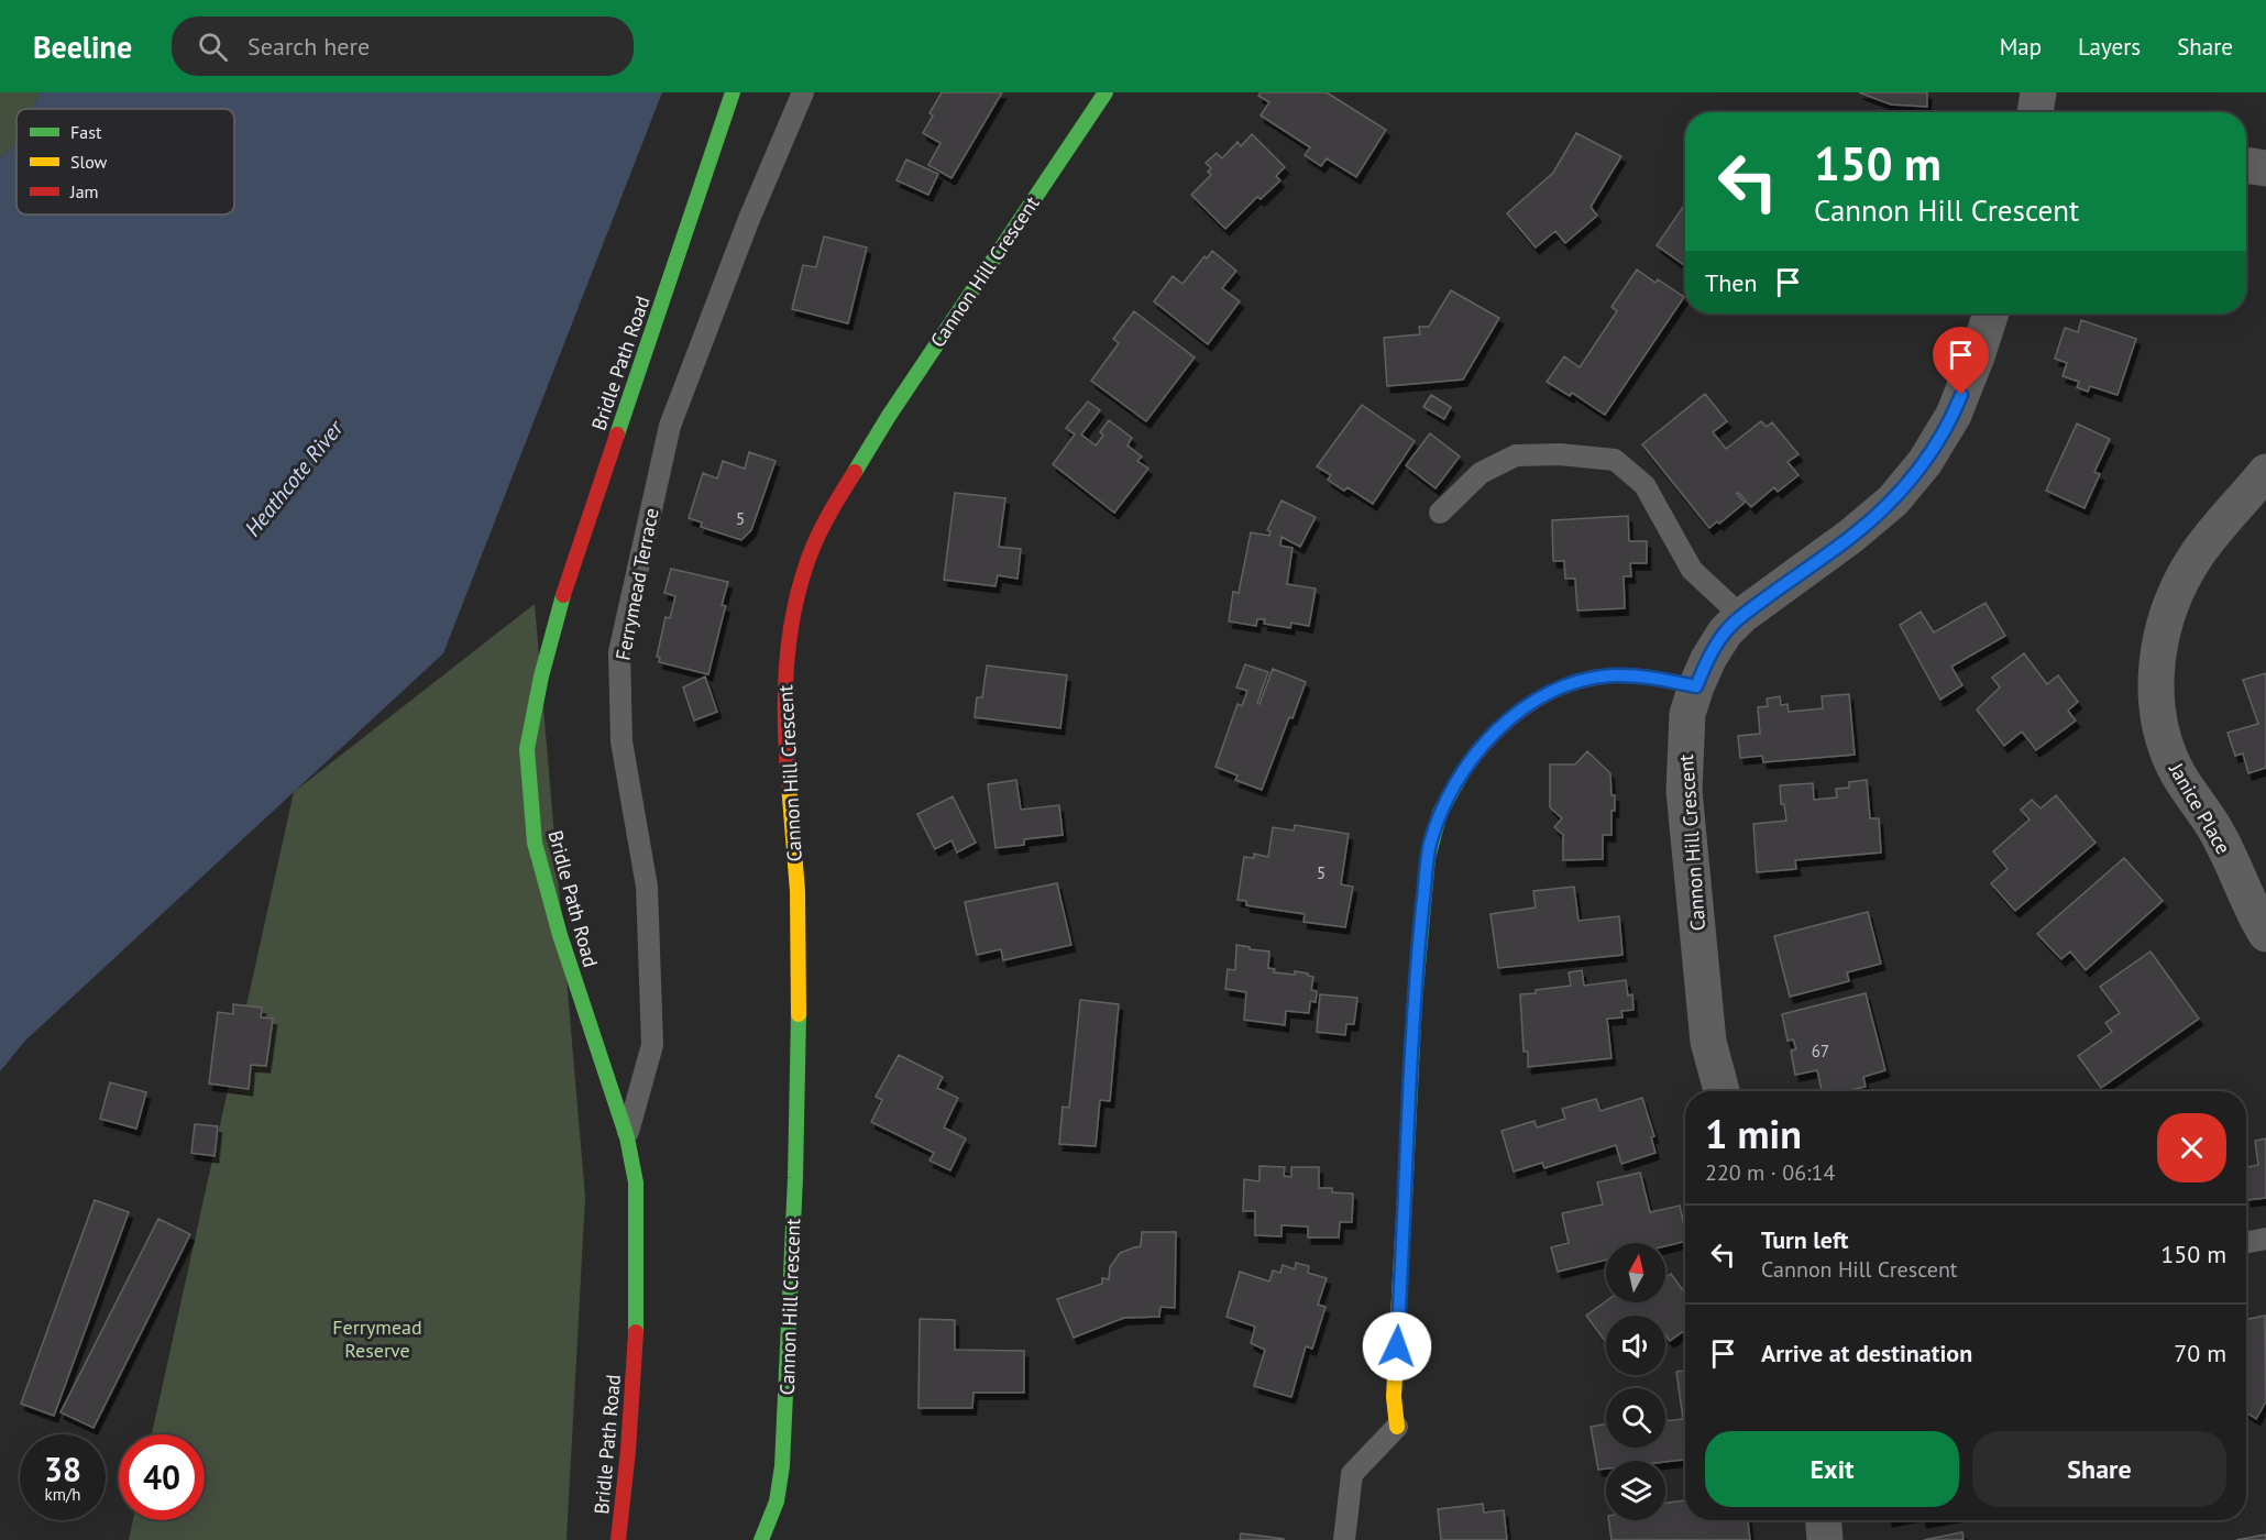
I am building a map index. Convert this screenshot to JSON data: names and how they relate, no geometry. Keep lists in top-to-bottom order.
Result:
{
  "streets": {
    "street": ["Cannon Hill Crescent", "Bridle Path Road", "Janice Place"],
    "lane": ["Ferrymead Terrace"]
  },
  "crossings": [
    ["Bridle Path Road", "Ferrymead Terrace"]
  ],
  "water": ["Heathcote River"],
  "parks": ["Ferrymead Reserve"],
  "house_numbers": ["5", "5", "67"],
  "legend": ["Fast", "Slow", "Jam"],
  "north": "top",
  "page": {
    "header": "Beeline",
    "search": "Search here",
    "nav": ["Map", "Layers", "Share"],
    "turn": ["150 m", "Cannon Hill Crescent"],
    "then": "Then",
    "heading": ["1 min", "220 m · 06:14"],
    "list": [
      {
        "name": "Turn left",
        "note": "Cannon Hill Crescent",
        "value": "150 m"
      },
      {
        "name": "Arrive at destination",
        "value": "70 m"
      }
    ],
    "buttons": ["Exit", "Share"],
    "speed": "38 km/h",
    "limit": "40"
  }
}
